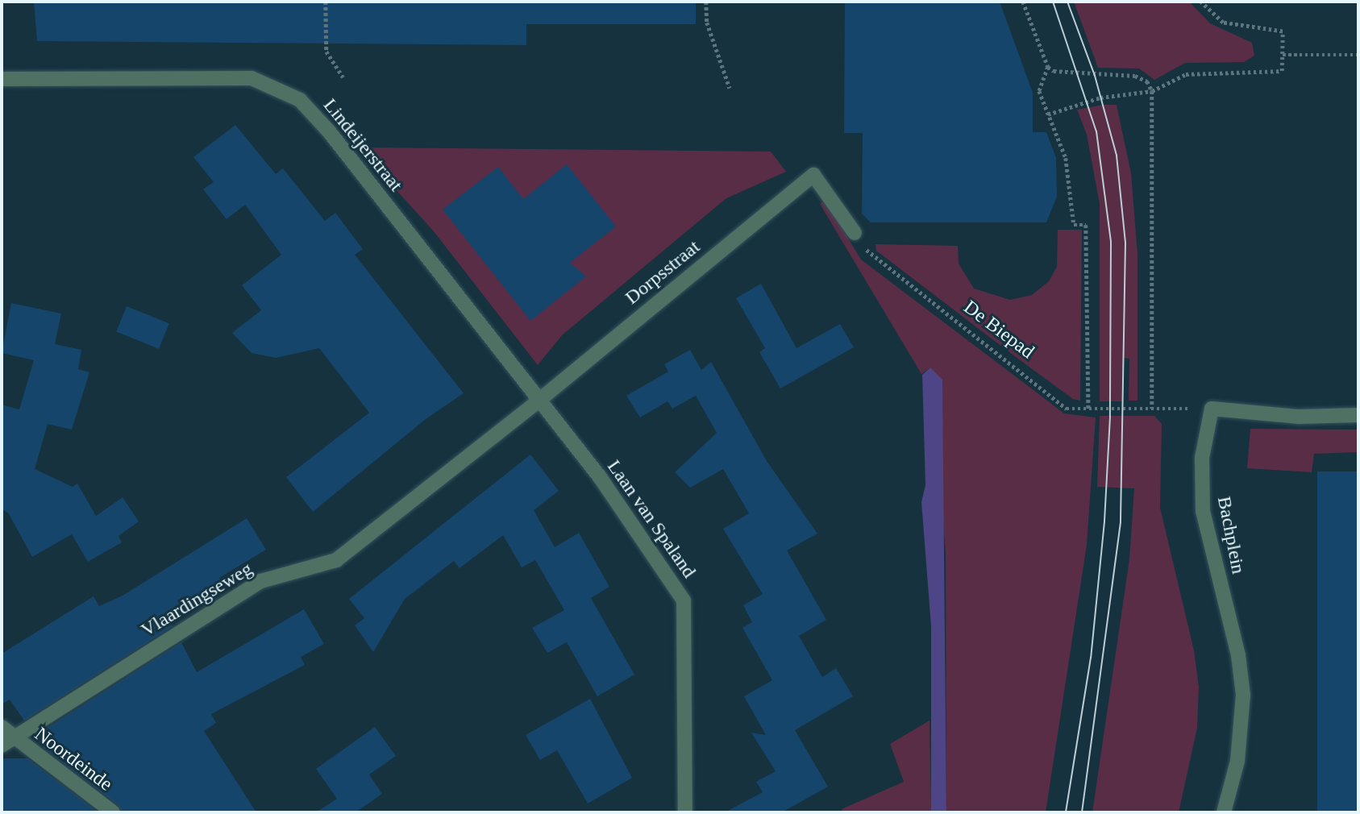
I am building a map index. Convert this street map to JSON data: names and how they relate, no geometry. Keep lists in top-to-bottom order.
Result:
{
  "streets": {
    "street": [
      "Lindeijerstraat",
      "Dorpsstraat",
      "Laan van Spaland",
      "Bachplein",
      "Vlaardingseweg",
      "Noordeinde"
    ],
    "path": ["De Biepad"]
  },
  "crossings": [
    ["Lindeijerstraat", "Dorpsstraat"],
    ["Lindeijerstraat", "Laan van Spaland"],
    ["Lindeijerstraat", "Vlaardingseweg"],
    ["Dorpsstraat", "De Biepad"],
    ["Dorpsstraat", "Laan van Spaland"],
    ["Dorpsstraat", "Vlaardingseweg"],
    ["De Biepad", "Bachplein"],
    ["Laan van Spaland", "Vlaardingseweg"],
    ["Vlaardingseweg", "Noordeinde"]
  ]
}
